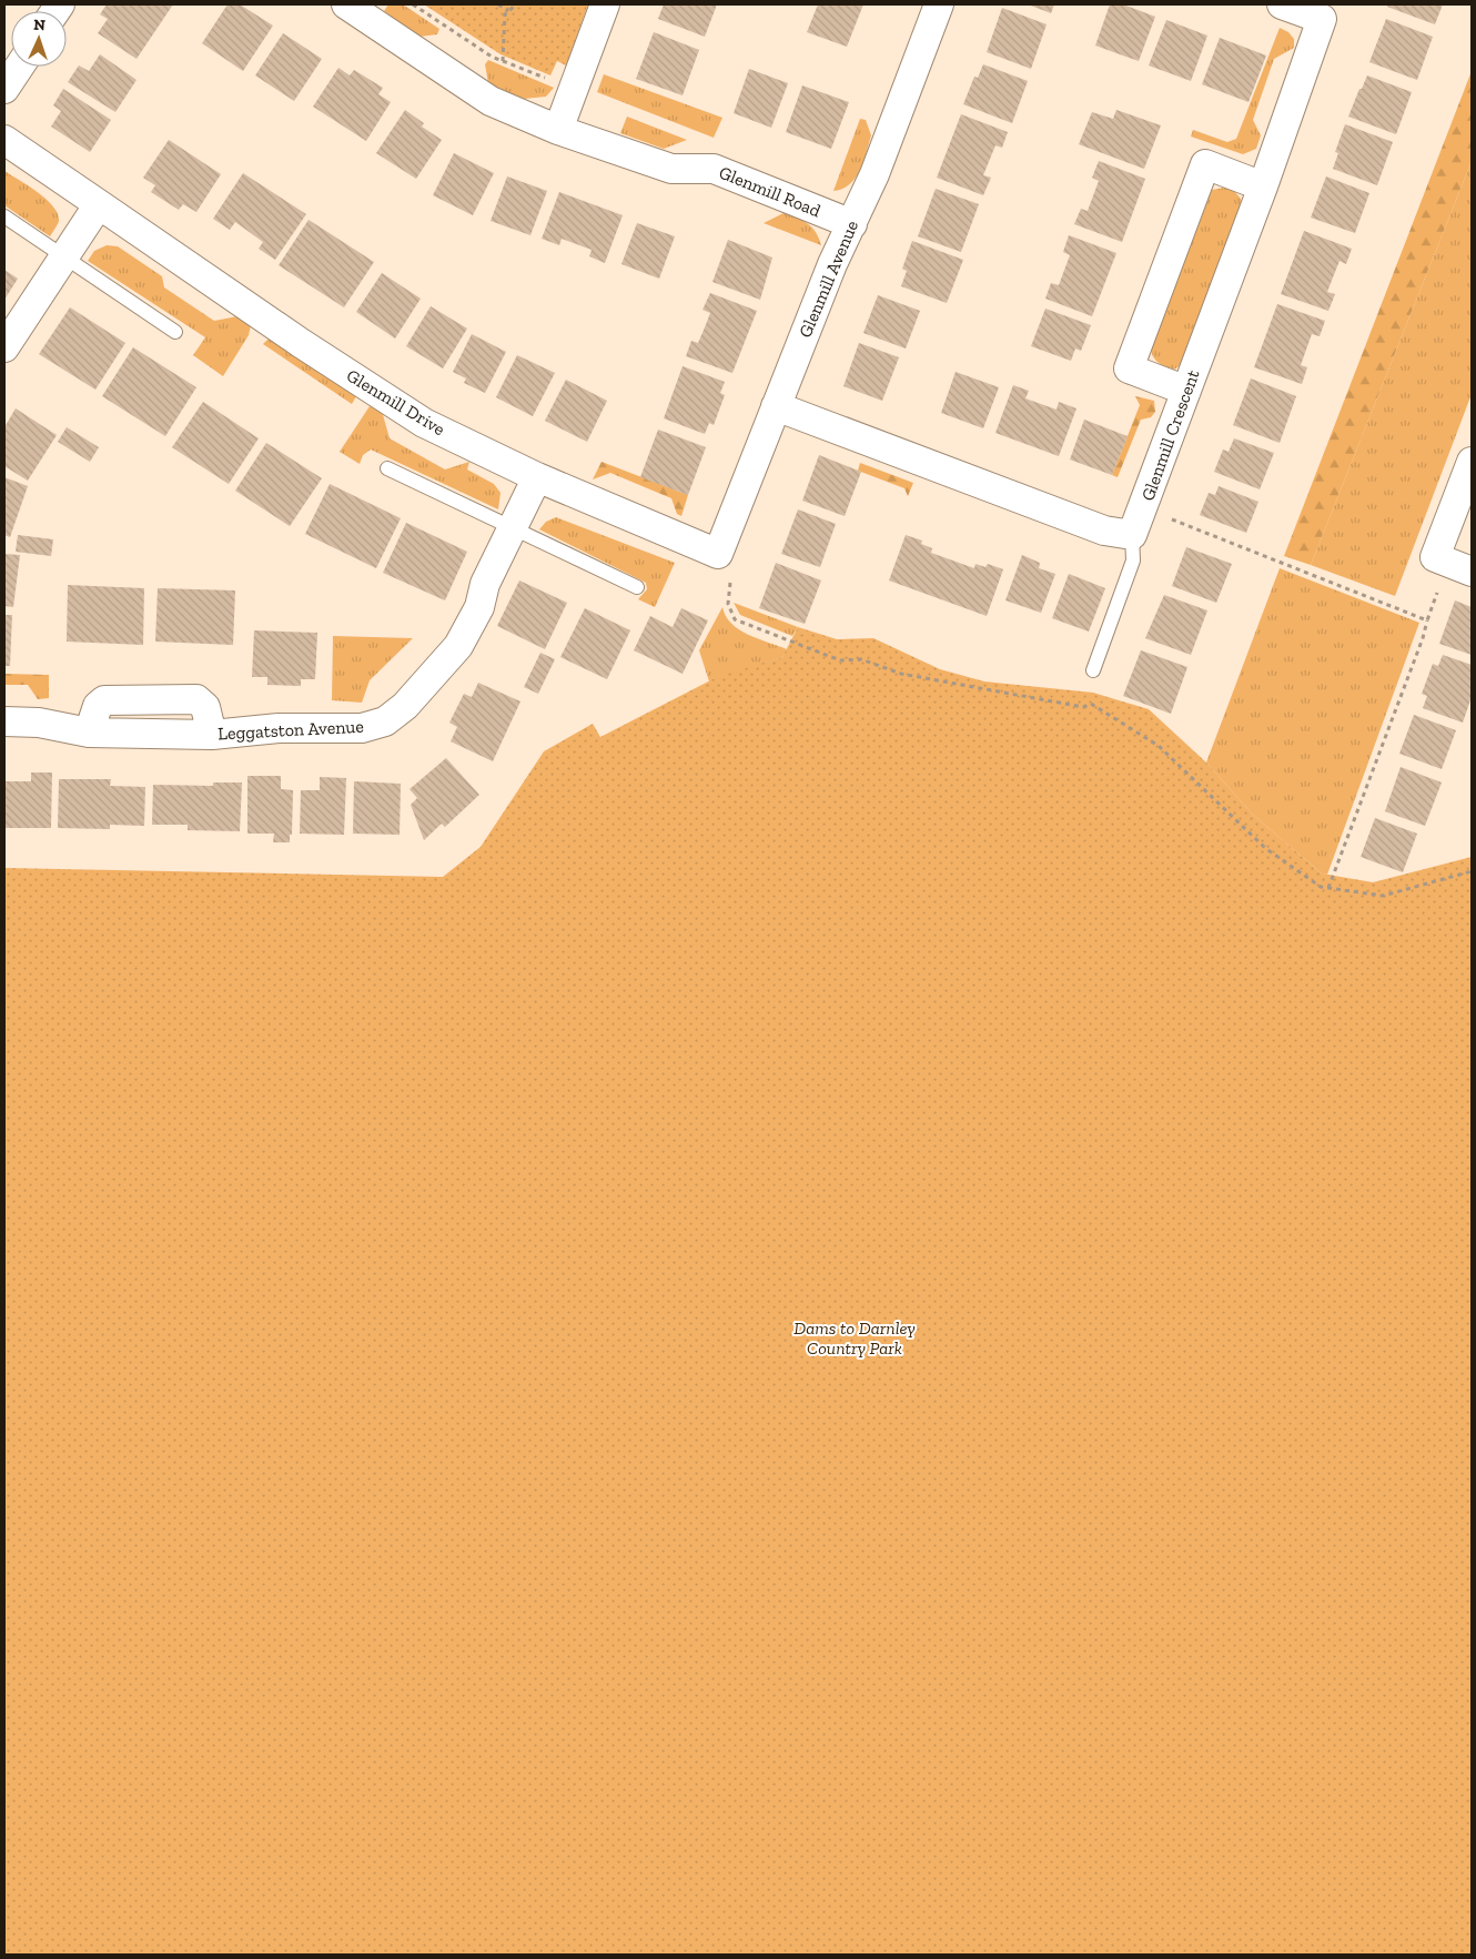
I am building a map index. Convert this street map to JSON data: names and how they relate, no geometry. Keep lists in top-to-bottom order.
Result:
{
  "streets": {
    "street": [
      "Glenmill Road",
      "Glenmill Avenue",
      "Glenmill Drive",
      "Glenmill Crescent",
      "Leggatston Avenue"
    ]
  },
  "crossings": [
    ["Glenmill Road", "Glenmill Avenue"],
    ["Glenmill Avenue", "Glenmill Drive"],
    ["Glenmill Drive", "Leggatston Avenue"]
  ],
  "parks": ["Dams to Darnley Country Park"],
  "north": "top"
}
